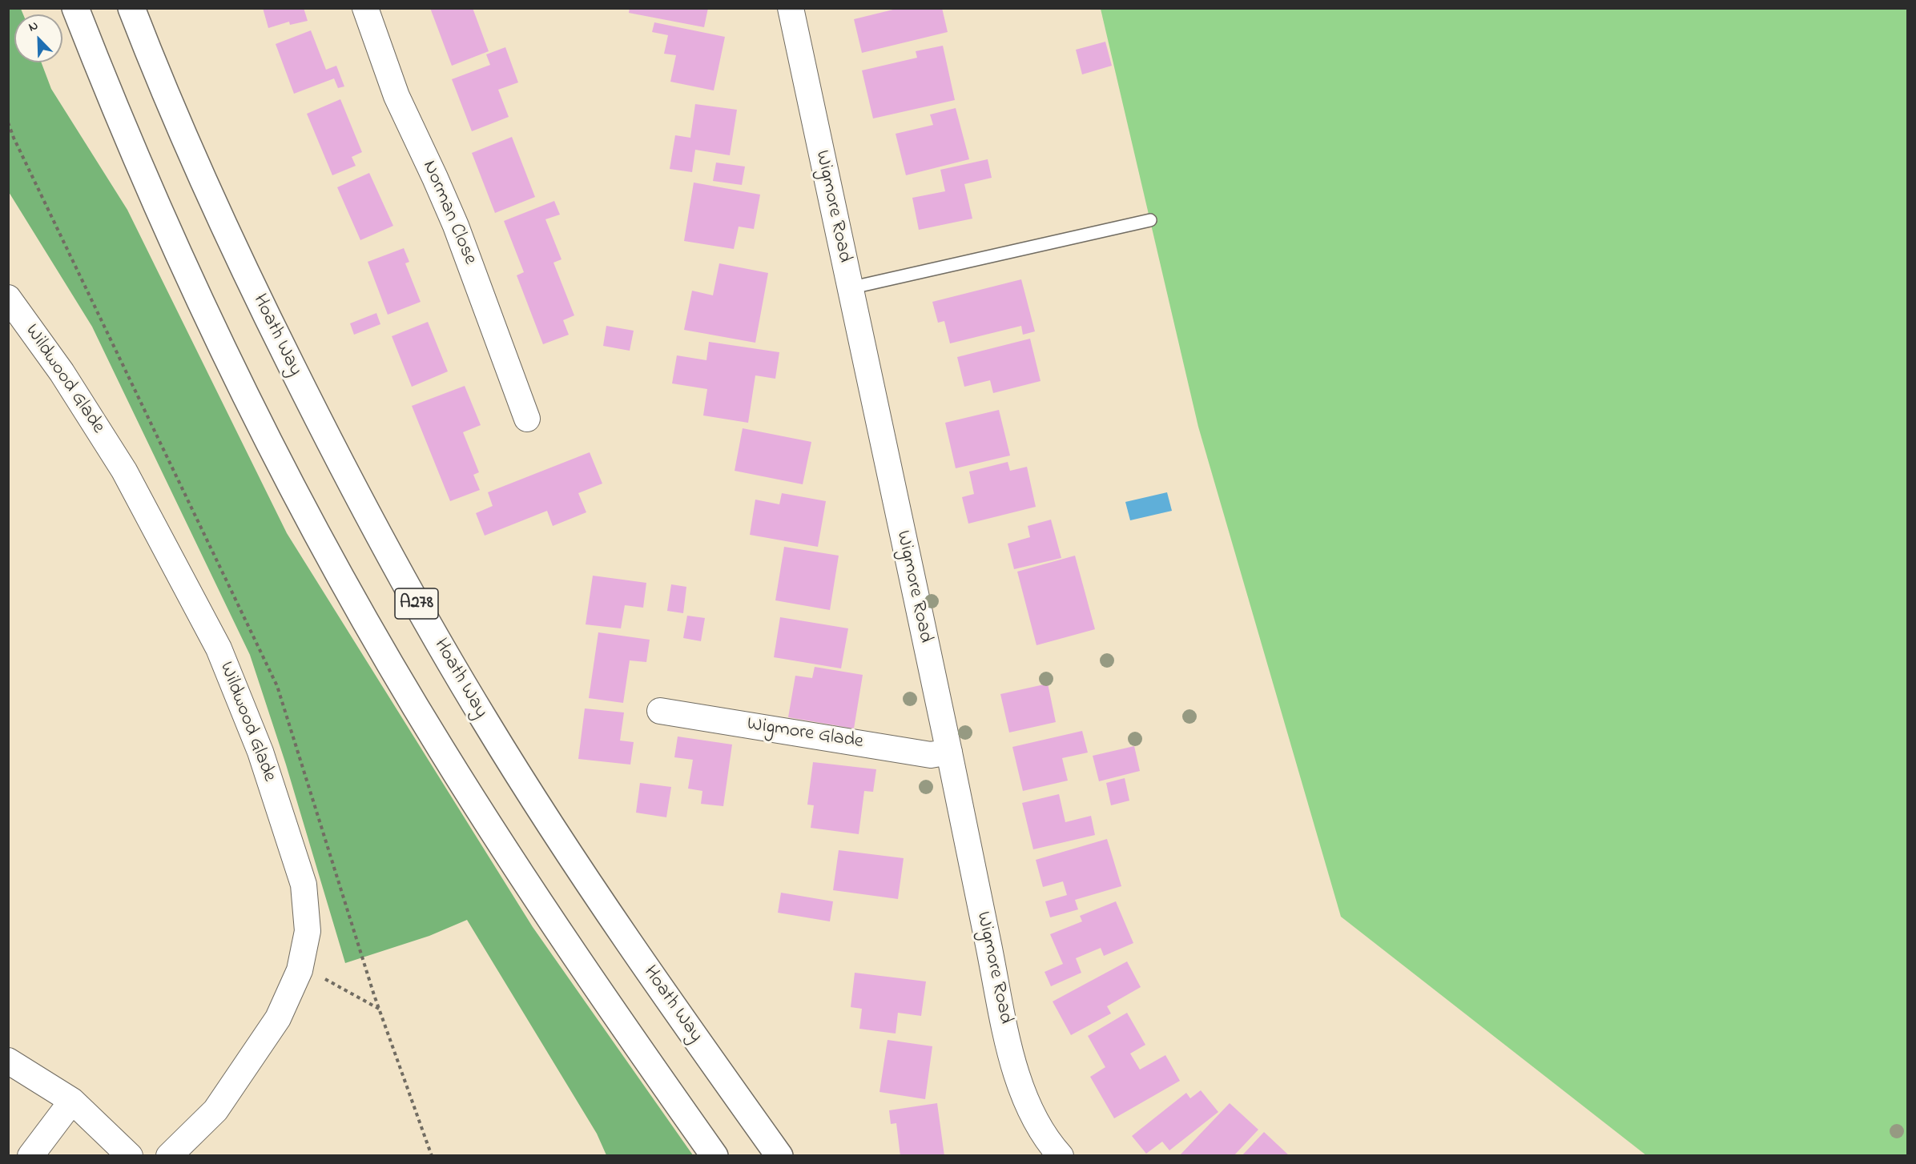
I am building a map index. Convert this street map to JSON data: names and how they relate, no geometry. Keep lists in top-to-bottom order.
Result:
{
  "streets": {
    "main road": ["Hoath Way", "A278"],
    "street": [
      "Wigmore Road",
      "Norman Close",
      "Wildwood Glade",
      "Wigmore Glade"
    ]
  },
  "crossings": [
    ["Wigmore Road", "Wigmore Glade"]
  ],
  "north": "top left"
}
